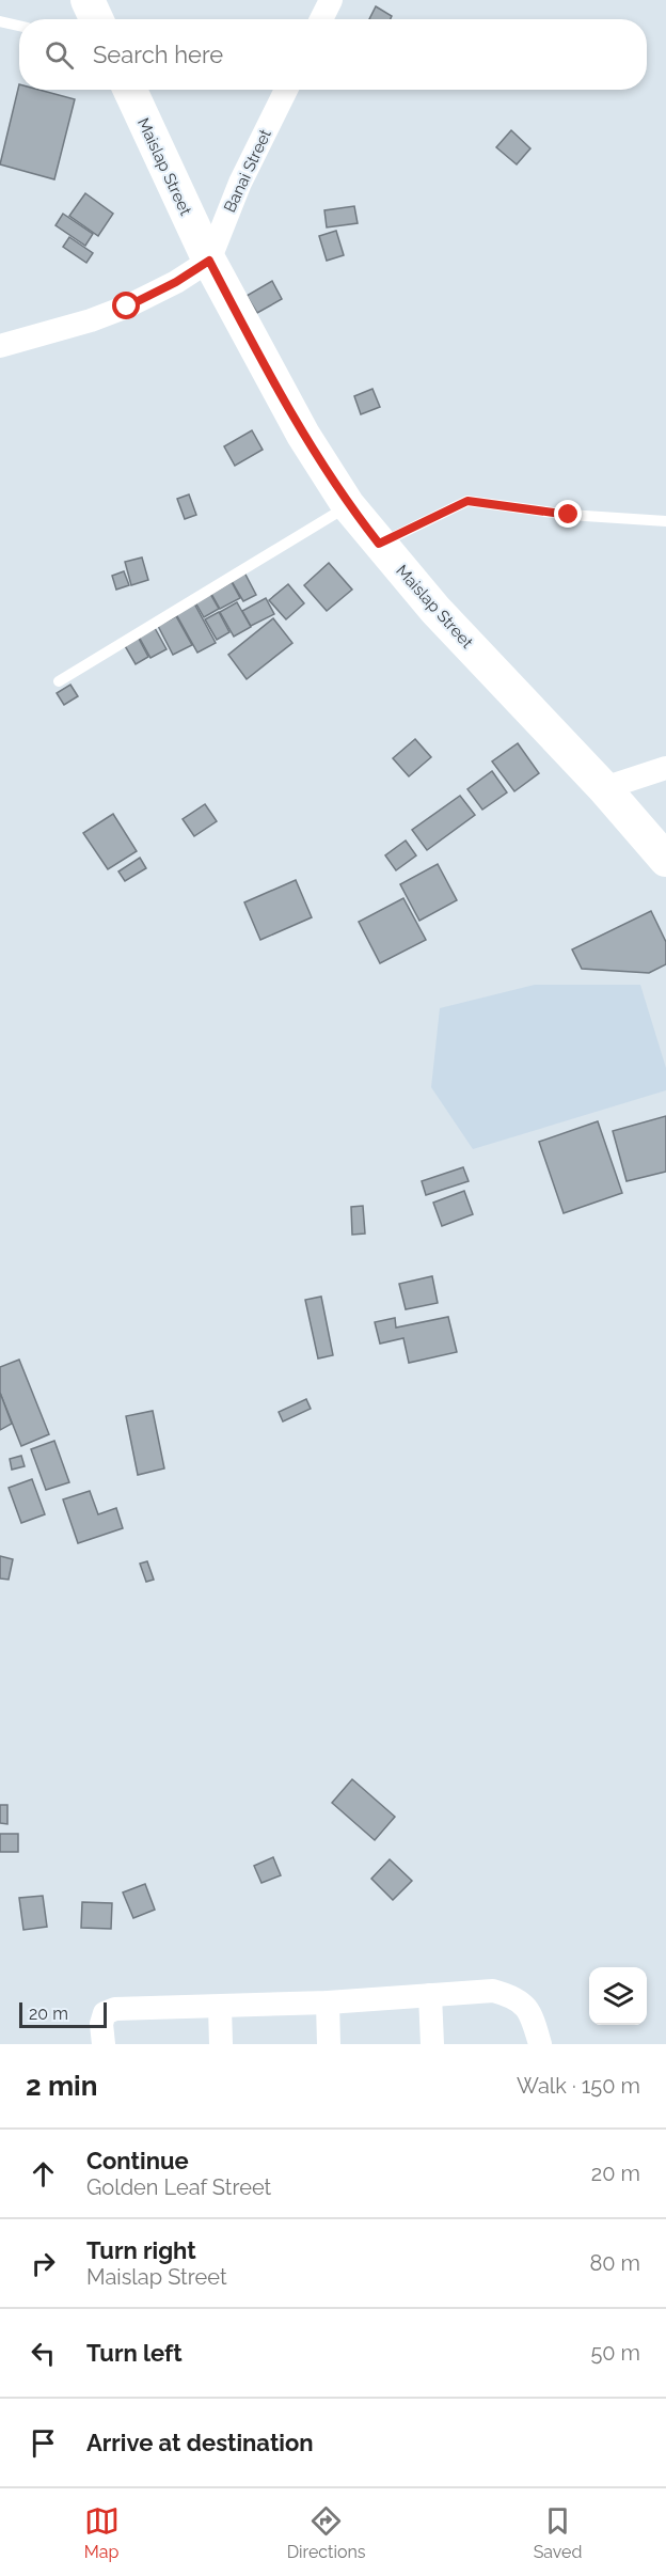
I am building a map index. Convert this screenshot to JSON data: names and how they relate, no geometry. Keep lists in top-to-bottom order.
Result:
{
  "streets": {
    "main road": ["Maislap Street"],
    "street": ["Banai Street"]
  },
  "crossings": [
    ["Maislap Street", "Banai Street"]
  ],
  "scale_bar": "20 m",
  "page": {
    "search": "Search here",
    "scale": "20 m",
    "heading": ["2 min", "Walk · 150 m"],
    "list": [
      ["Continue", "Golden Leaf Street", "20 m"],
      ["Turn right", "Maislap Street", "80 m"],
      ["Turn left", "50 m"],
      "Arrive at destination"
    ],
    "nav": ["Map", "Directions", "Saved"]
  }
}
